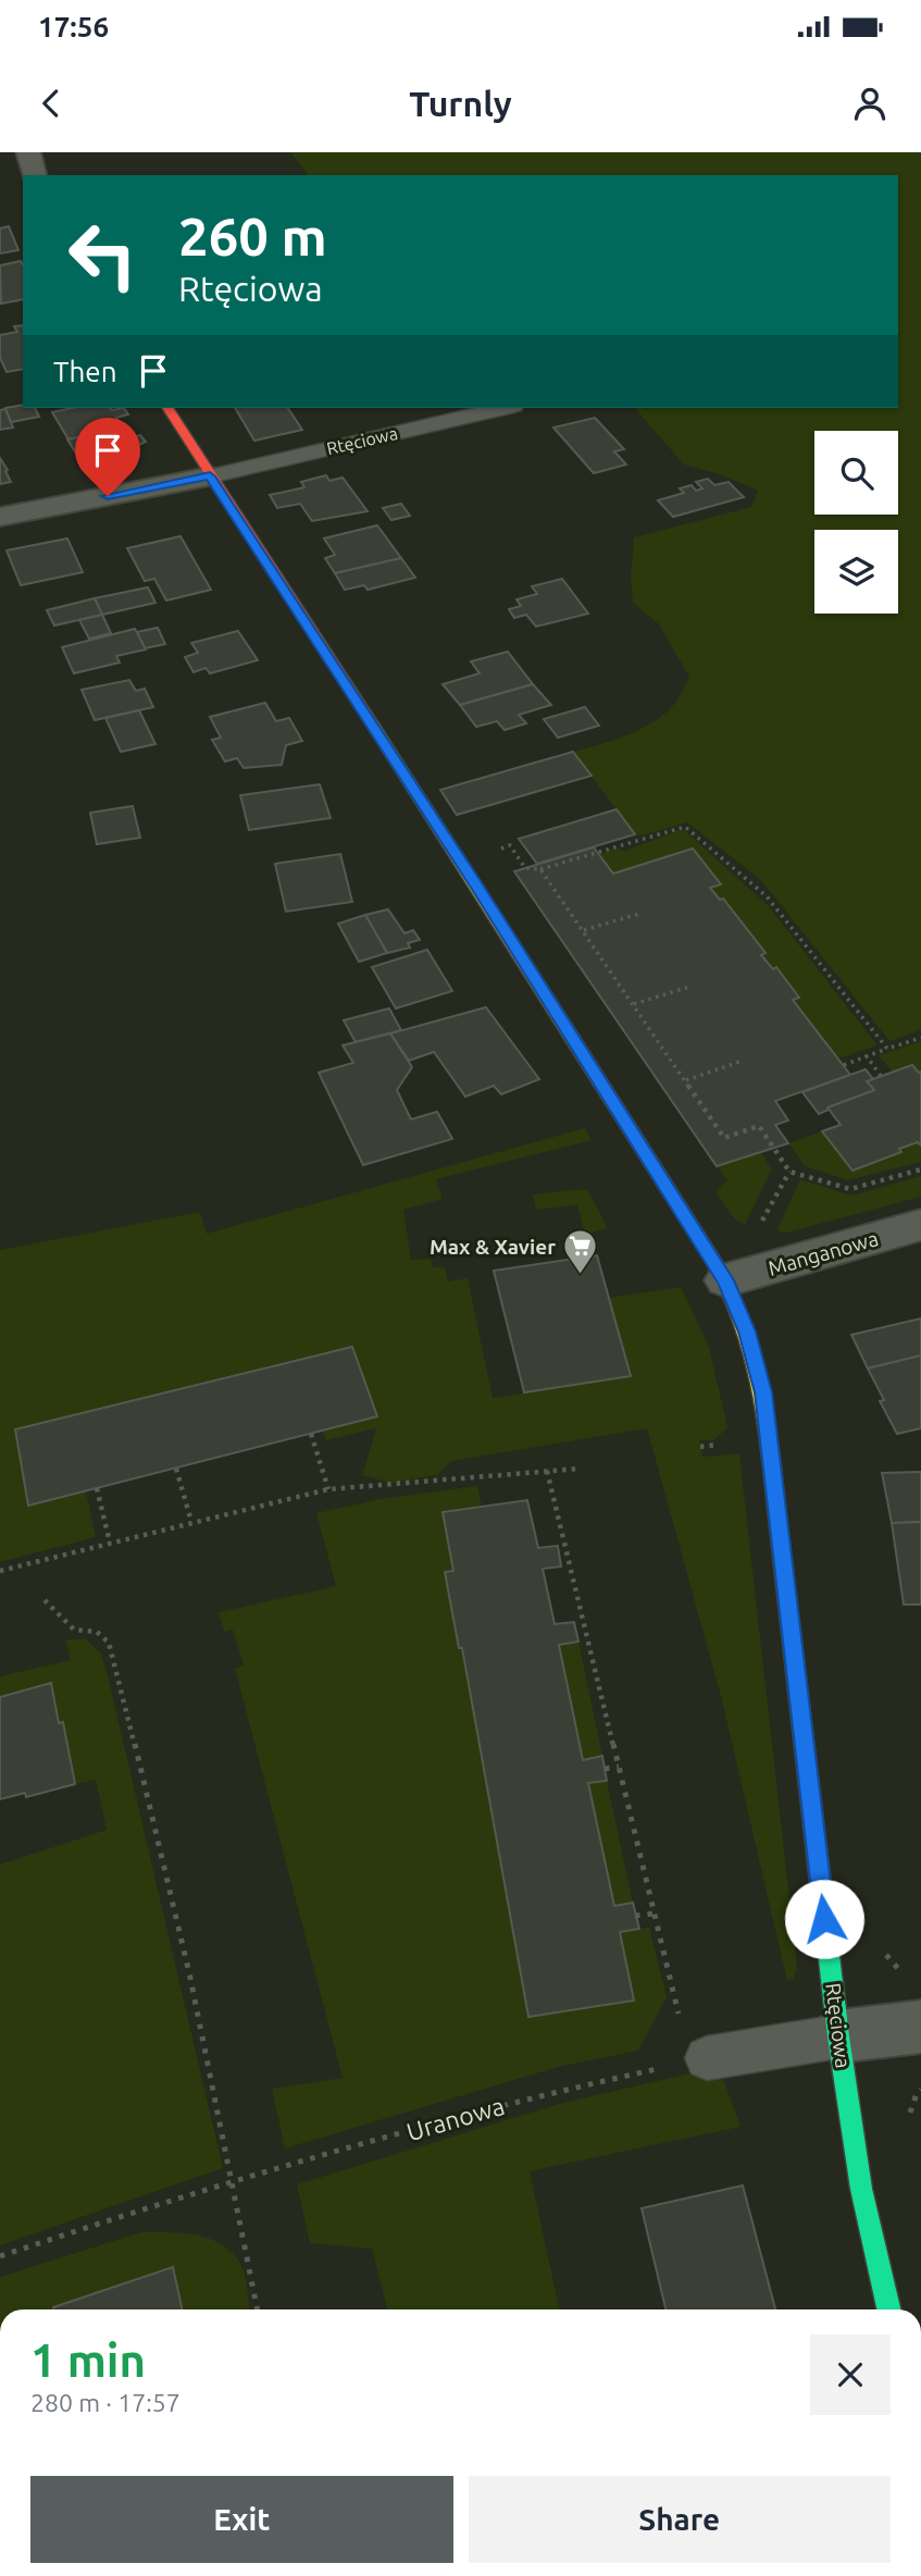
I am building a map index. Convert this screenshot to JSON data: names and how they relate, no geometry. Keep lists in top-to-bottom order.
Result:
{
  "streets": {
    "street": ["Rtęciowa", "Manganowa"],
    "path": ["Uranowa"]
  },
  "crossings": [
    ["Rtęciowa", "Manganowa"]
  ],
  "places": {
    "supermarket": ["Max & Xavier"]
  },
  "page": {
    "status": "17:56",
    "header": "Turnly",
    "turn": ["260 m", "Rtęciowa"],
    "then": "Then",
    "heading": ["1 min", "280 m · 17:57"],
    "buttons": ["Exit", "Share"]
  }
}
